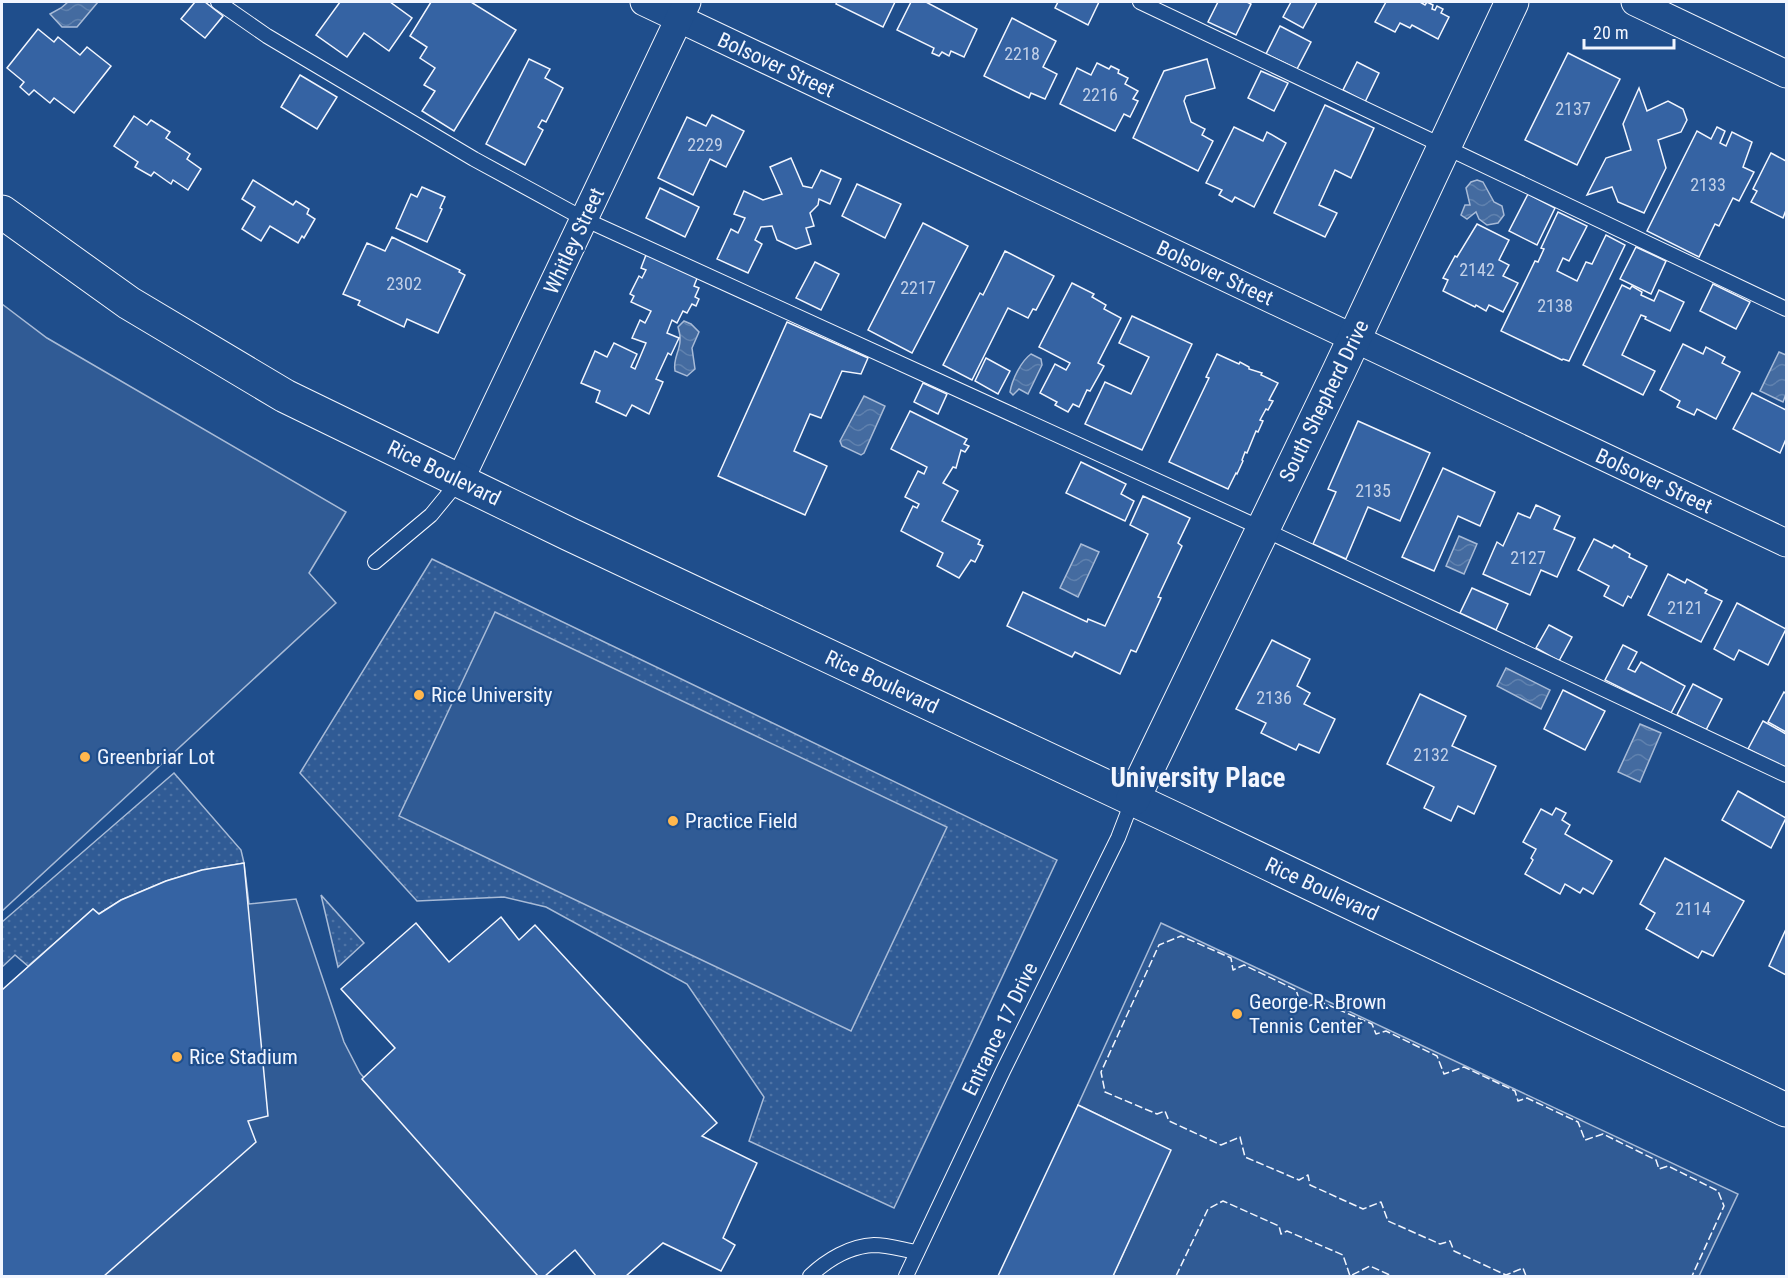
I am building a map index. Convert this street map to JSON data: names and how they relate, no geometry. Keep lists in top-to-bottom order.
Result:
{
  "streets": {
    "main road": ["South Shepherd Drive", "Rice Boulevard"],
    "street": ["Bolsover Street", "Whitley Street"],
    "lane": ["Entrance 17 Drive"]
  },
  "crossings": [
    ["Bolsover Street", "Whitley Street"],
    ["Bolsover Street", "South Shepherd Drive"],
    ["Whitley Street", "Rice Boulevard"],
    ["South Shepherd Drive", "Rice Boulevard"],
    ["South Shepherd Drive", "Entrance 17 Drive"],
    ["Rice Boulevard", "Entrance 17 Drive"]
  ],
  "districts": ["University Place"],
  "places": [
    "Rice University",
    "Greenbriar Lot",
    "Practice Field",
    "George R. Brown Tennis Center",
    "Rice Stadium"
  ],
  "house_numbers": [
    "2218",
    "2216",
    "2137",
    "2229",
    "2133",
    "2142",
    "2302",
    "2217",
    "2138",
    "2135",
    "2127",
    "2121",
    "2136",
    "2132",
    "2114"
  ],
  "scale_bar": "20 m"
}
